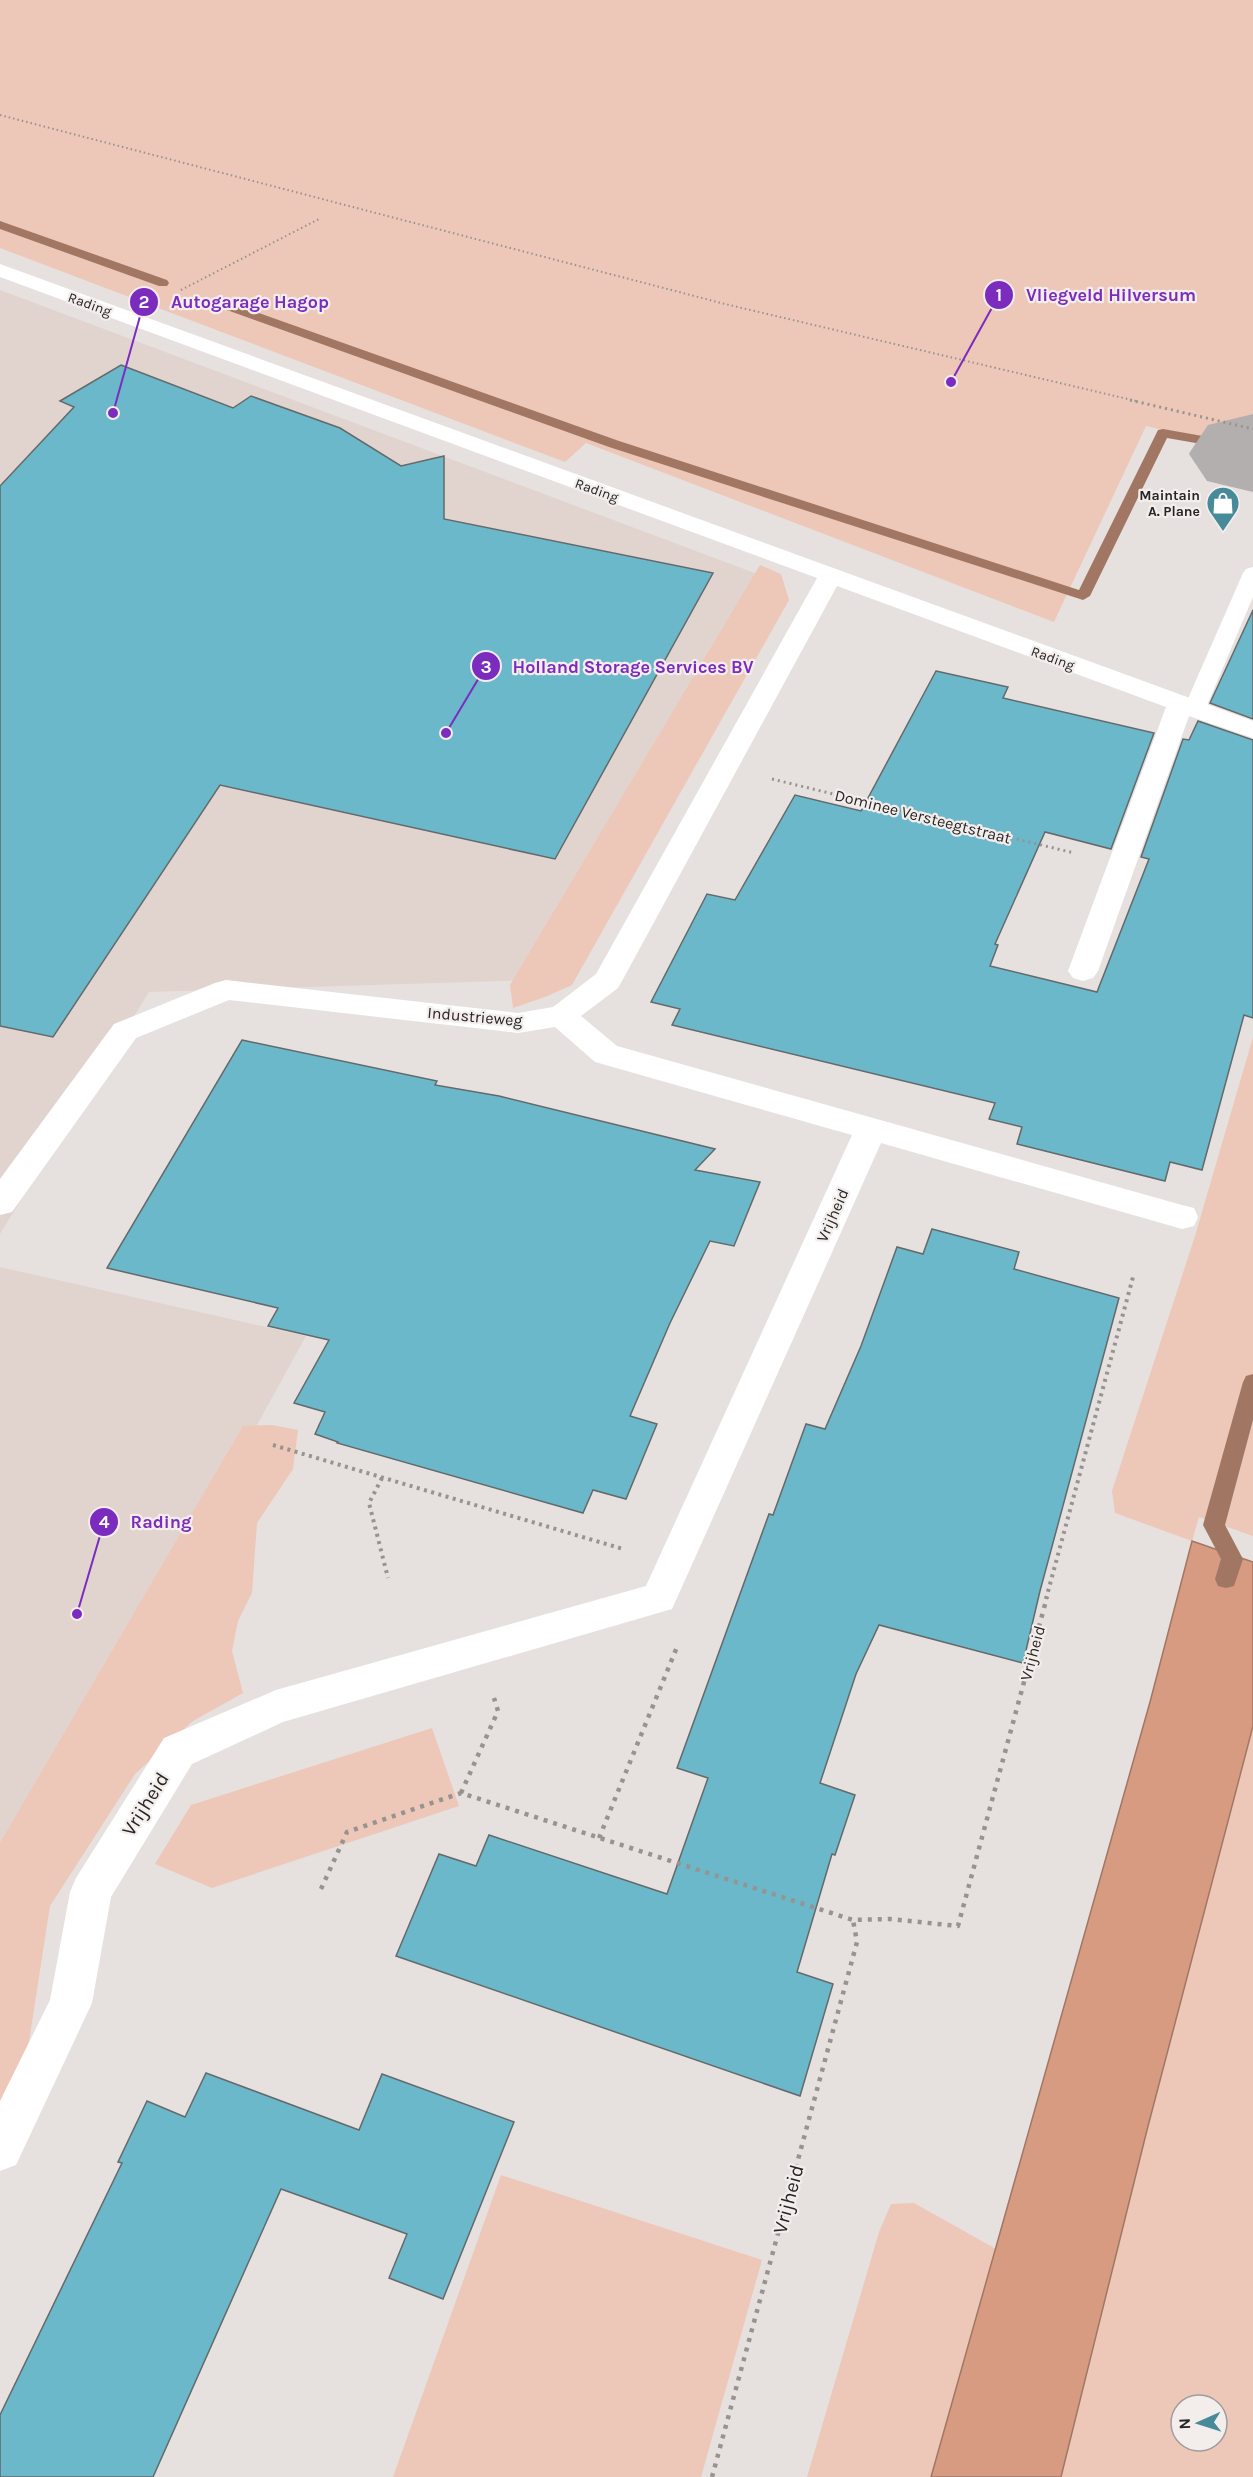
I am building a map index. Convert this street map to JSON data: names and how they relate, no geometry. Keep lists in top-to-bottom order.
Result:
{
  "streets": {
    "street": ["Rading", "Industrieweg", "Vrijheid"],
    "path": ["Dominee Versteegtstraat"]
  },
  "crossings": [
    ["Rading", "Industrieweg"],
    ["Dominee Versteegtstraat", "Industrieweg"]
  ],
  "places": {
    "other": [
      "Vliegveld Hilversum",
      "Autogarage Hagop",
      "Holland Storage Services BV",
      "Rading"
    ],
    "shop": ["Maintain A. Plane"]
  },
  "north": "left"
}
